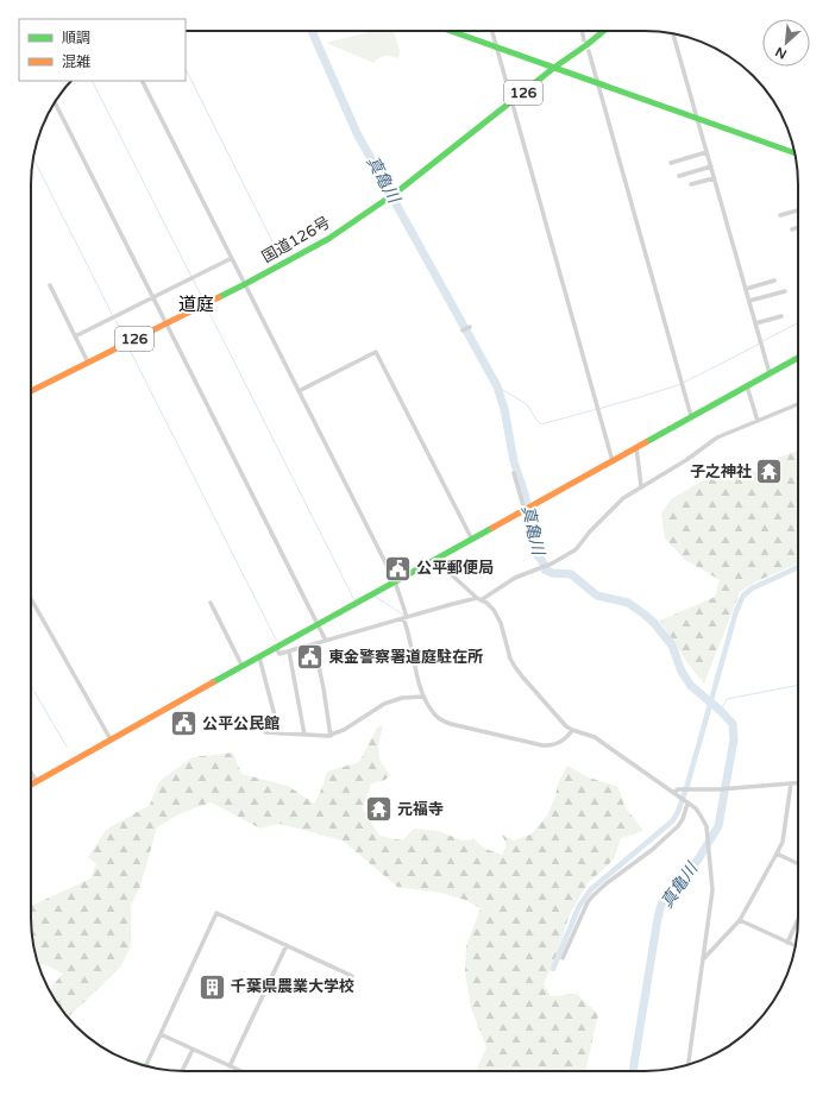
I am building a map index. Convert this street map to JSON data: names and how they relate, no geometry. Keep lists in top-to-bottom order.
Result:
{
  "streets": {
    "main road": ["126", "国道126号"]
  },
  "districts": ["道庭"],
  "water": ["真亀川"],
  "places": {
    "temple": ["子之神社", "元福寺"],
    "public building": ["公平郵便局", "東金警察署道庭駐在所", "公平公民館"],
    "building": ["千葉県農業大学校"]
  },
  "legend": ["順調", "混雑"],
  "north": "bottom left"
}
